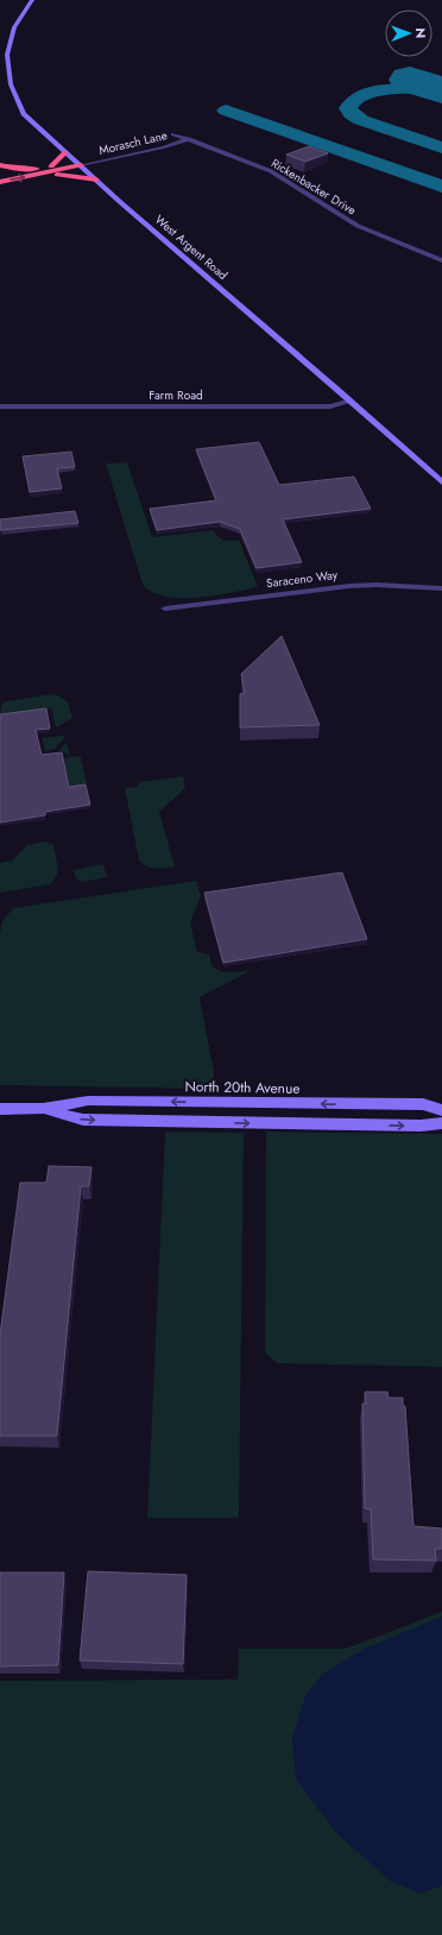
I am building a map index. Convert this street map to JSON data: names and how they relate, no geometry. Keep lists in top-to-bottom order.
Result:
{
  "streets": {
    "main road": ["West Argent Road", "North 20th Avenue"],
    "street": [
      "Morasch Lane",
      "Rickenbacker Drive",
      "Farm Road",
      "Saraceno Way"
    ]
  },
  "crossings": [
    ["Morasch Lane", "Rickenbacker Drive"],
    ["Morasch Lane", "West Argent Road"],
    ["West Argent Road", "Farm Road"]
  ],
  "north": "right"
}
